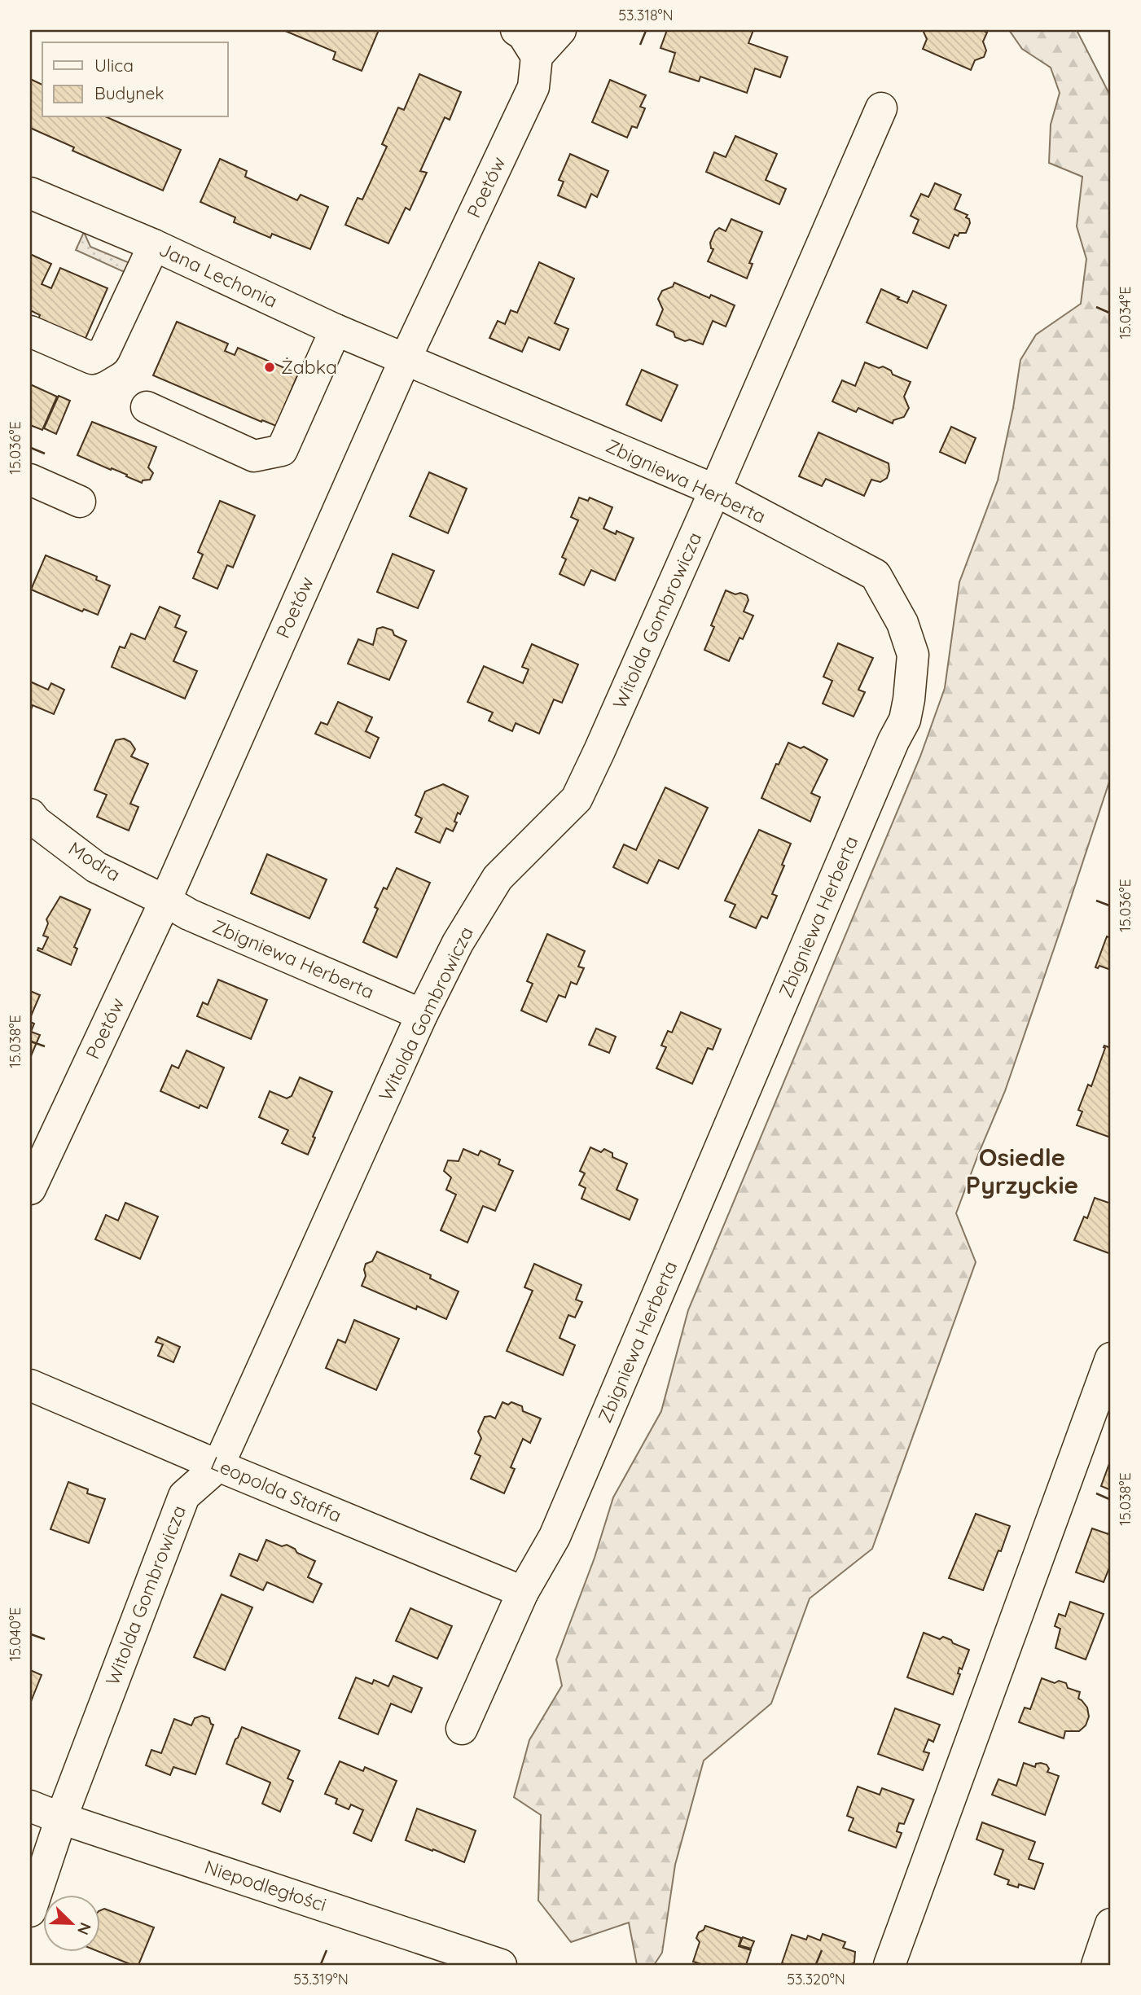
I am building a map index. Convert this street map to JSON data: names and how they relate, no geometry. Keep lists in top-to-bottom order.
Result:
{
  "streets": {
    "street": [
      "Poetów",
      "Jana Lechonia",
      "Zbigniewa Herberta",
      "Witolda Gombrowicza",
      "Modra",
      "Leopolda Staffa",
      "Niepodległości"
    ]
  },
  "crossings": [
    ["Poetów", "Jana Lechonia"],
    ["Poetów", "Zbigniewa Herberta"],
    ["Poetów", "Modra"],
    ["Jana Lechonia", "Zbigniewa Herberta"],
    ["Zbigniewa Herberta", "Witolda Gombrowicza"],
    ["Zbigniewa Herberta", "Modra"],
    ["Zbigniewa Herberta", "Leopolda Staffa"],
    ["Witolda Gombrowicza", "Leopolda Staffa"],
    ["Witolda Gombrowicza", "Niepodległości"]
  ],
  "districts": ["Osiedle Pyrzyckie"],
  "places": ["Żabka"],
  "legend": ["Ulica", "Budynek"],
  "north": "bottom right",
  "coordinates": [
    "53.318°N",
    "15.034°E",
    "15.036°E",
    "15.038°E",
    "15.040°E",
    "53.319°N",
    "53.320°N"
  ]
}
